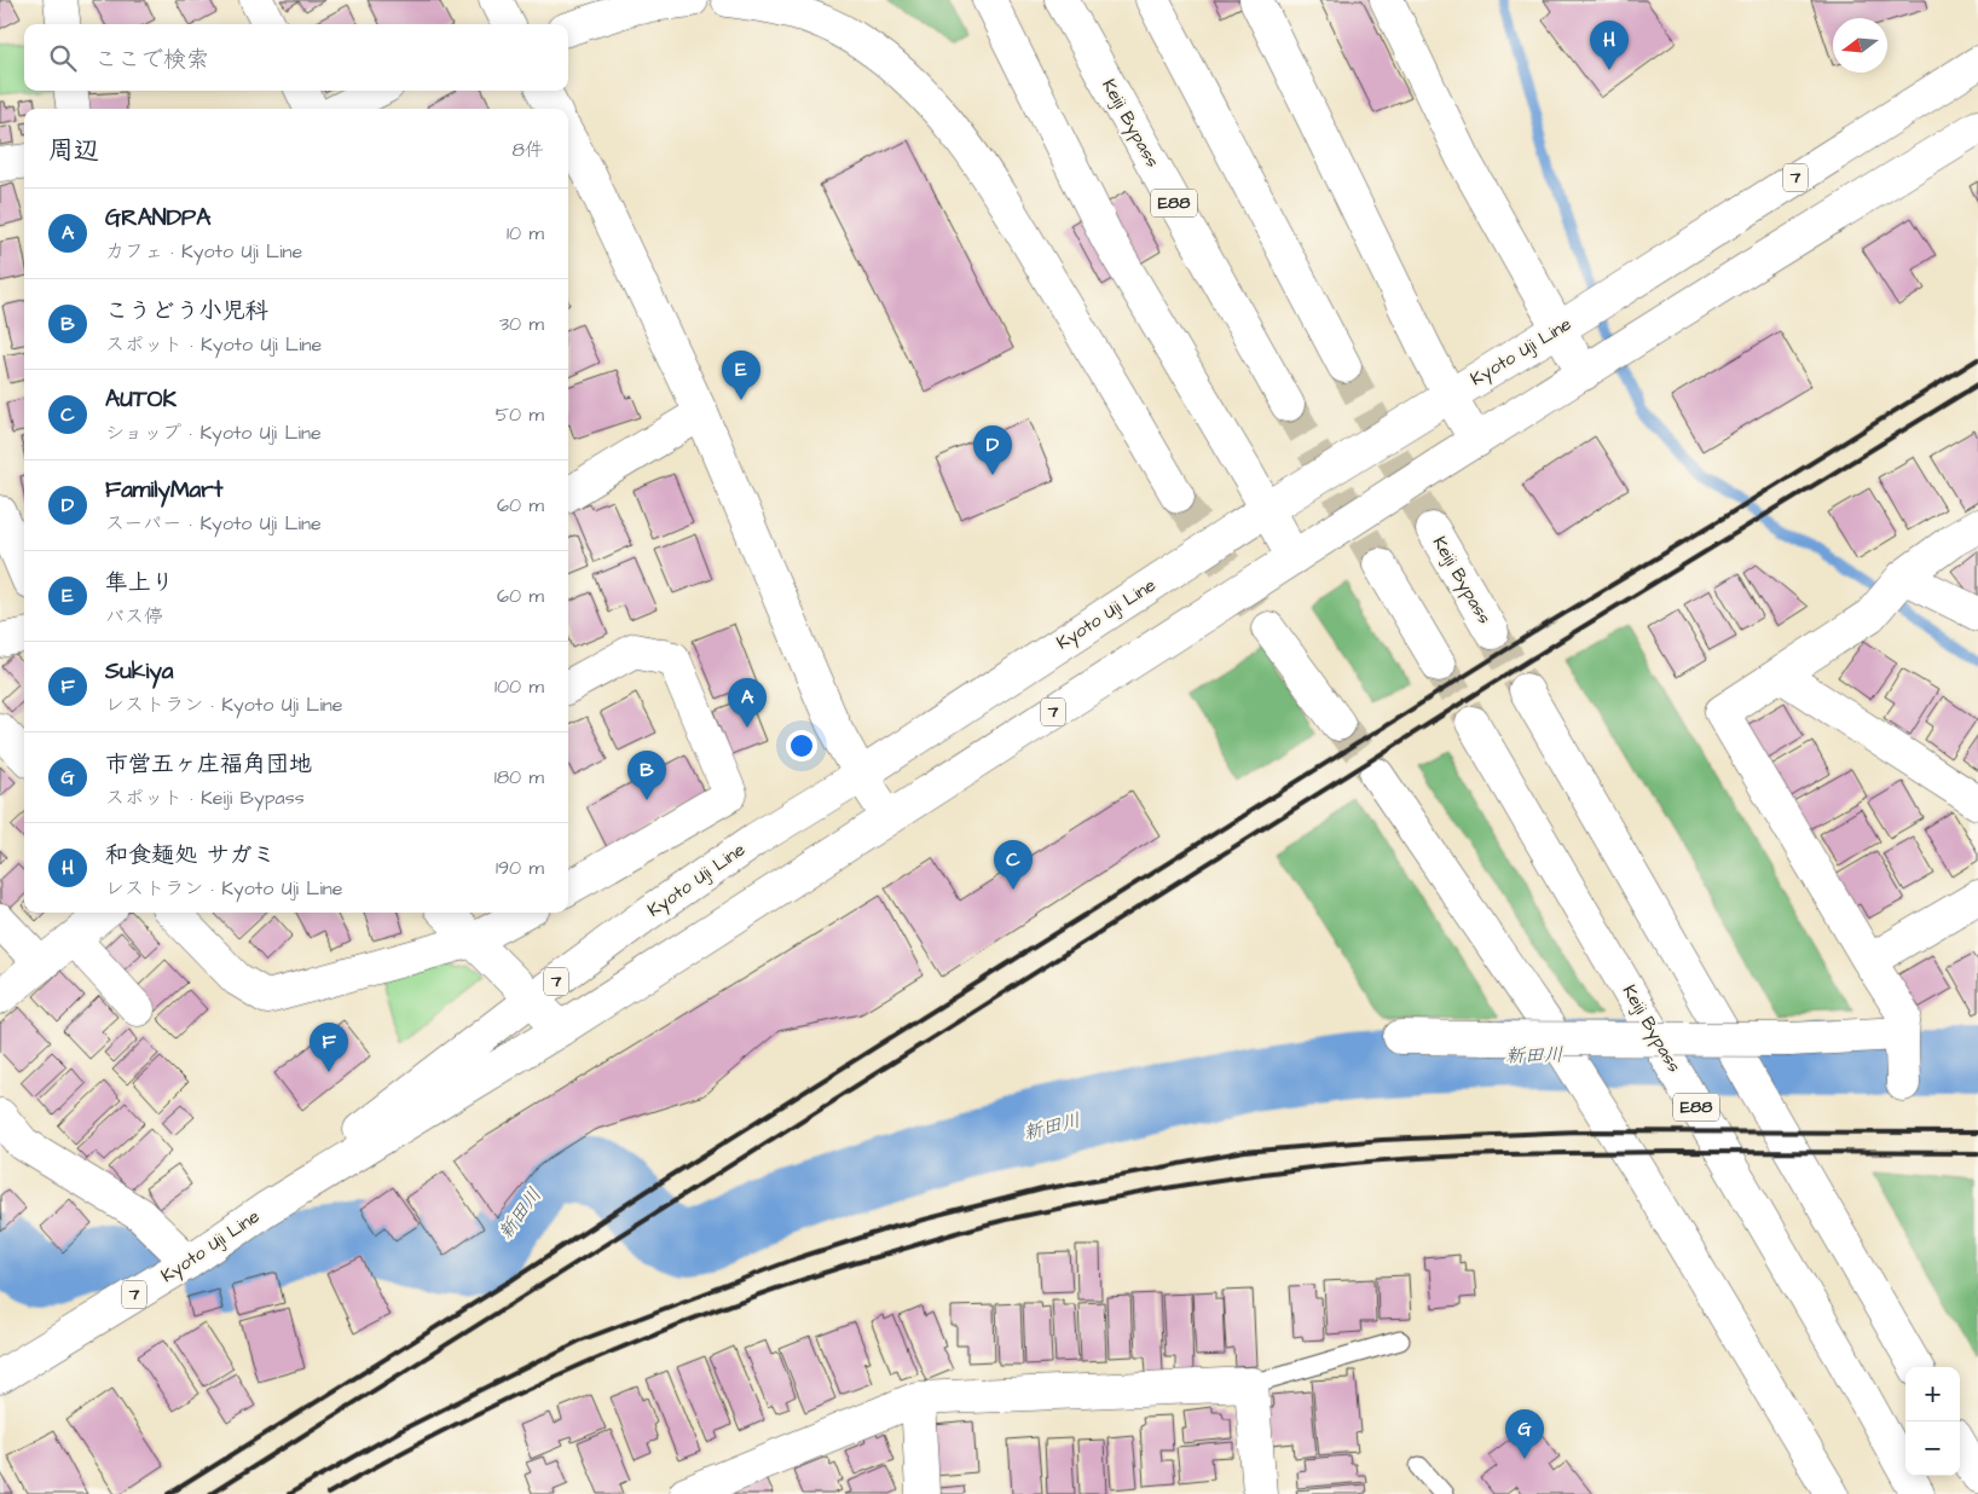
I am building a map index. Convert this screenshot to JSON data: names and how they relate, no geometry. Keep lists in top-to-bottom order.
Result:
{
  "streets": {
    "main road": [
      "Keiji Bypass",
      "7",
      "E88",
      "Kyoto Uji Line"
    ]
  },
  "water": ["新田川"],
  "north": "left",
  "page": {
    "pins": [
      "H",
      "E",
      "D",
      "A",
      "B",
      "C",
      "F",
      "G"
    ],
    "search": "ここで検索",
    "heading": ["周辺", "8件"],
    "list": [
      {
        "mark": "A",
        "name": "GRANDPA",
        "note": "カフェ · Kyoto Uji Line",
        "value": "10 m"
      },
      {
        "mark": "B",
        "name": "こうどう小児科",
        "note": "スポット · Kyoto Uji Line",
        "value": "30 m"
      },
      {
        "mark": "C",
        "name": "AUTOK",
        "note": "ショップ · Kyoto Uji Line",
        "value": "50 m"
      },
      {
        "mark": "D",
        "name": "FamilyMart",
        "note": "スーパー · Kyoto Uji Line",
        "value": "60 m"
      },
      {
        "mark": "E",
        "name": "隼上り",
        "note": "バス停",
        "value": "60 m"
      },
      {
        "mark": "F",
        "name": "Sukiya",
        "note": "レストラン · Kyoto Uji Line",
        "value": "100 m"
      },
      {
        "mark": "G",
        "name": "市営五ヶ庄福角団地",
        "note": "スポット · Keiji Bypass",
        "value": "180 m"
      },
      {
        "mark": "H",
        "name": "和食麺処 サガミ",
        "note": "レストラン · Kyoto Uji Line",
        "value": "190 m"
      }
    ],
    "map_buttons": ["+", "−"]
  }
}
